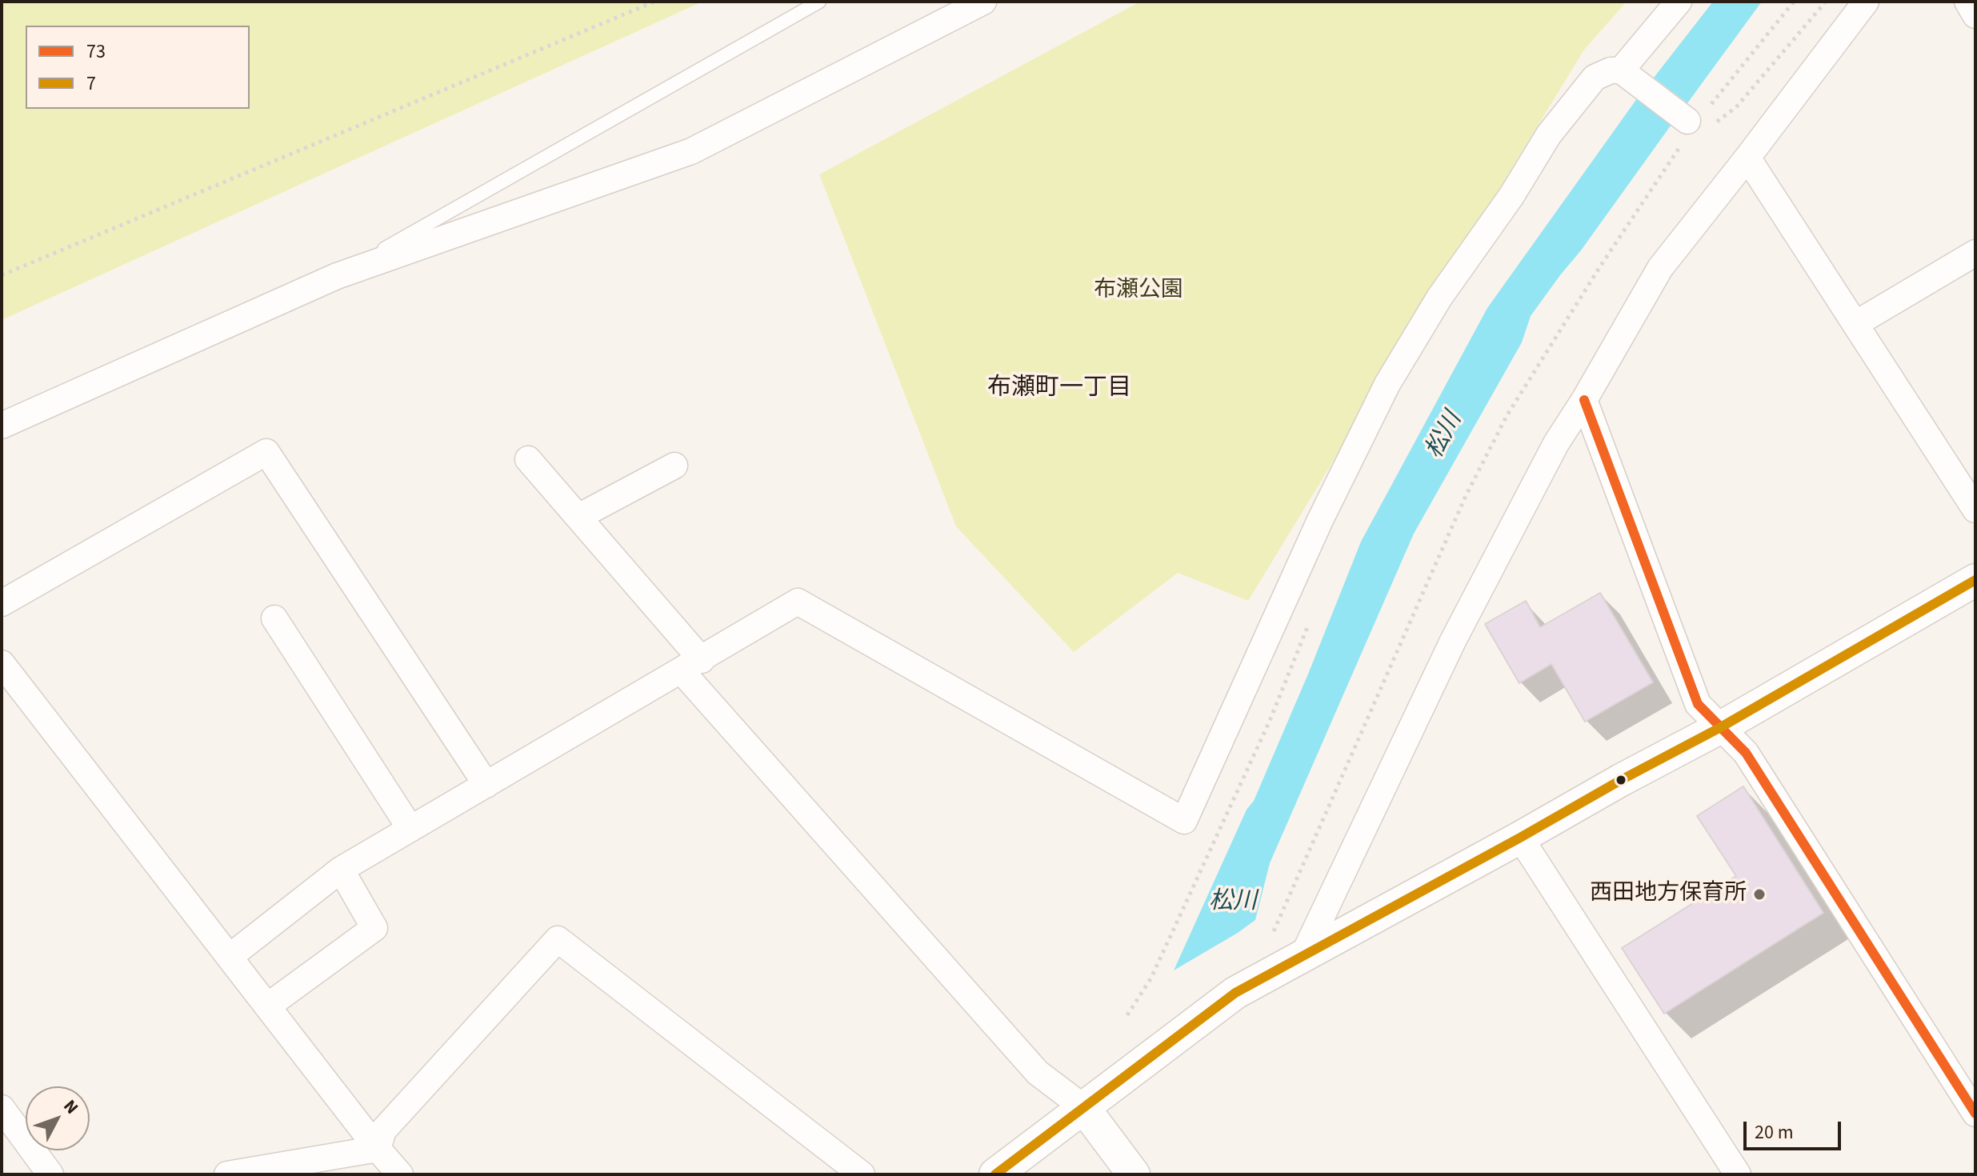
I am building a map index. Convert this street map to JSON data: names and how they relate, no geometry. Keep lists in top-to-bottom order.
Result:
{
  "districts": ["布瀬町一丁目"],
  "water": ["松川"],
  "parks": ["布瀬公園"],
  "places": ["西田地方保育所"],
  "lines": ["transit line 73", "transit line 7"],
  "legend": ["73", "7"],
  "scale_bar": "20 m",
  "north": "top right"
}
